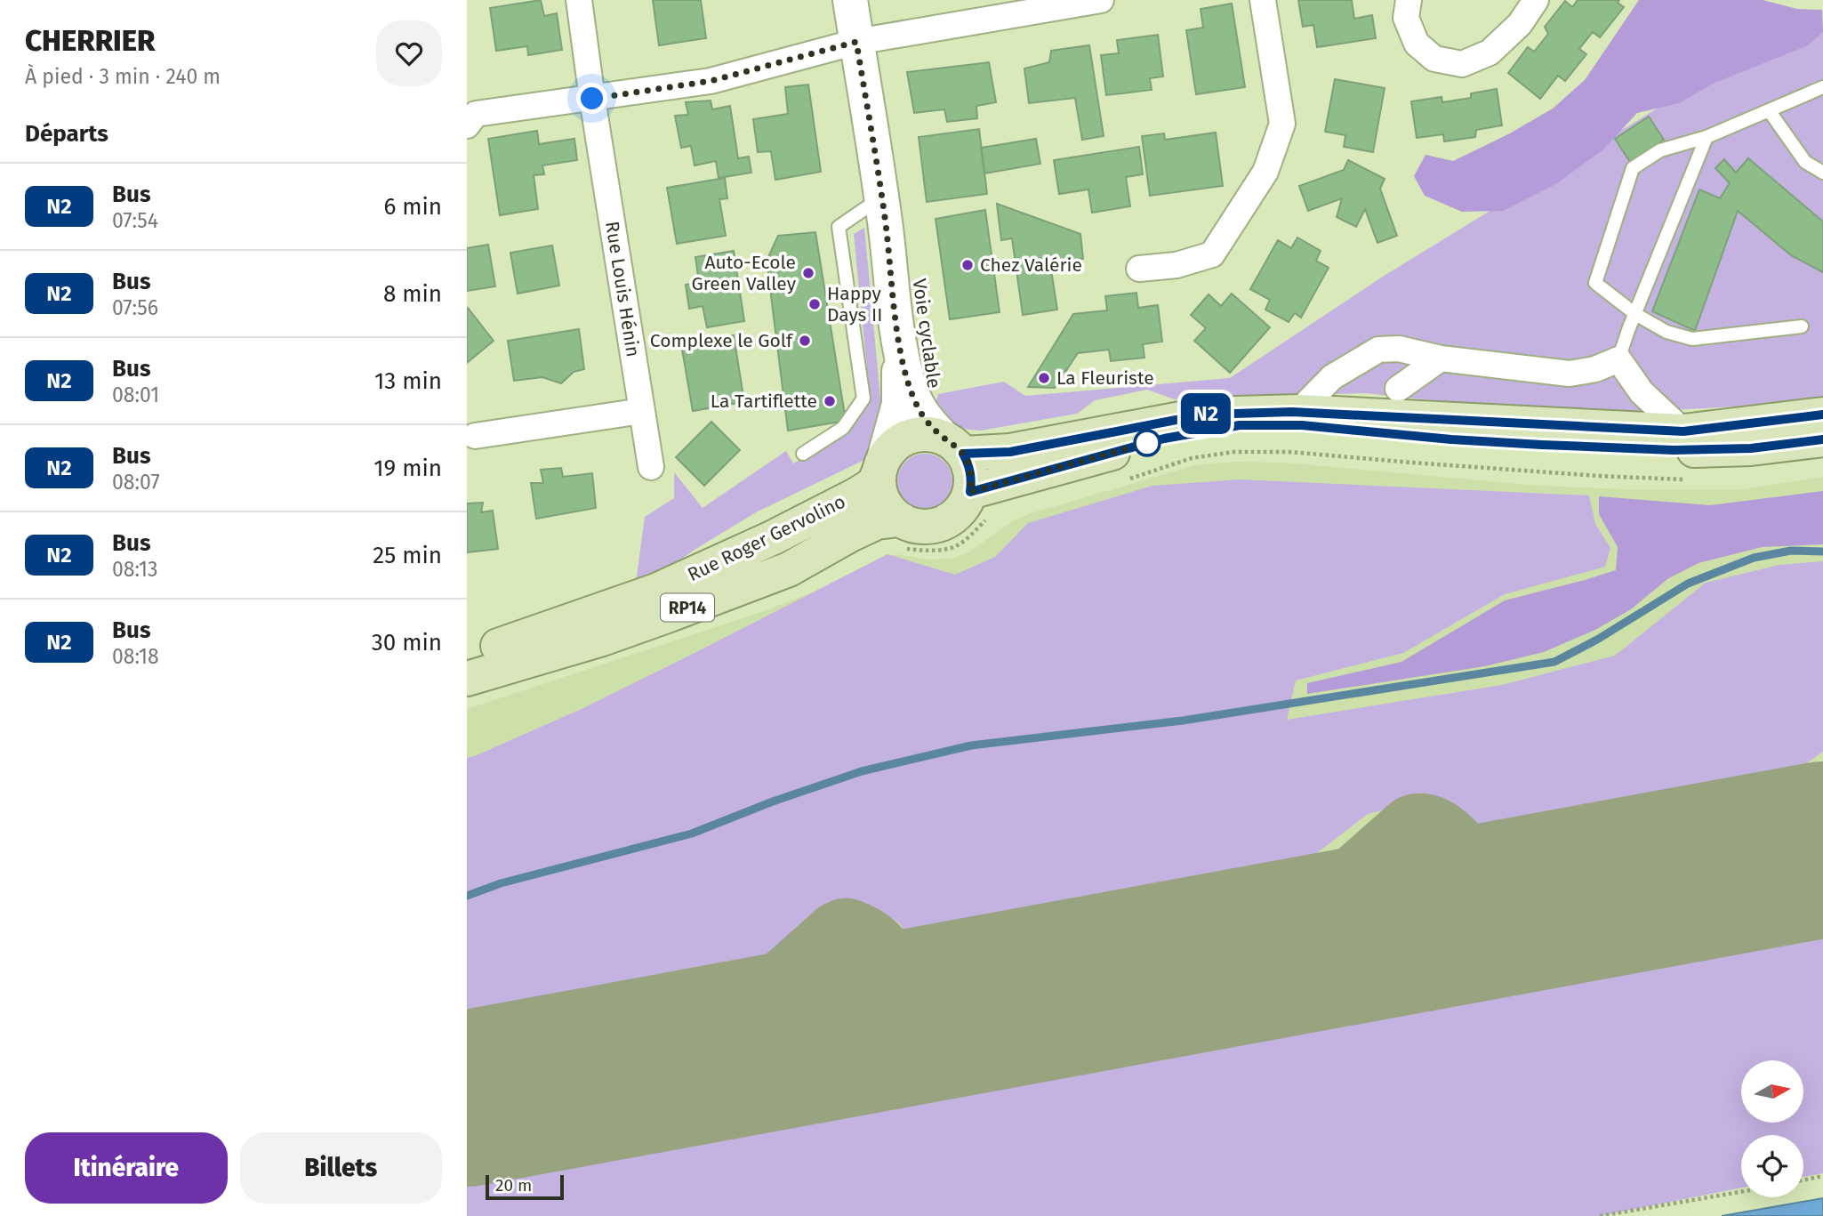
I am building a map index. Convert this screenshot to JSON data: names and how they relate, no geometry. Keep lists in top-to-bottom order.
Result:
{
  "streets": {
    "main road": ["Rue Roger Gervolino", "RP14"],
    "street": ["Rue Louis Hénin"]
  },
  "places": [
    "Chez Valérie",
    "Auto-Ecole Green Valley",
    "Happy Days II",
    "Complexe le Golf",
    "La Fleuriste",
    "La Tartiflette"
  ],
  "lines": ["bus line N2"],
  "scale_bar": "20 m",
  "north": "right",
  "page": {
    "heading": [
      ["CHERRIER", "À pied · 3 min · 240 m"],
      "Départs"
    ],
    "on_map": "N2",
    "list": [
      {
        "mark": "N2",
        "name": "Bus",
        "note": "07:54",
        "value": "6 min"
      },
      {
        "mark": "N2",
        "name": "Bus",
        "note": "07:56",
        "value": "8 min"
      },
      {
        "mark": "N2",
        "name": "Bus",
        "note": "08:01",
        "value": "13 min"
      },
      {
        "mark": "N2",
        "name": "Bus",
        "note": "08:07",
        "value": "19 min"
      },
      {
        "mark": "N2",
        "name": "Bus",
        "note": "08:13",
        "value": "25 min"
      },
      {
        "mark": "N2",
        "name": "Bus",
        "note": "08:18",
        "value": "30 min"
      }
    ],
    "buttons": ["Itinéraire", "Billets"],
    "scale": "20 m"
  }
}
